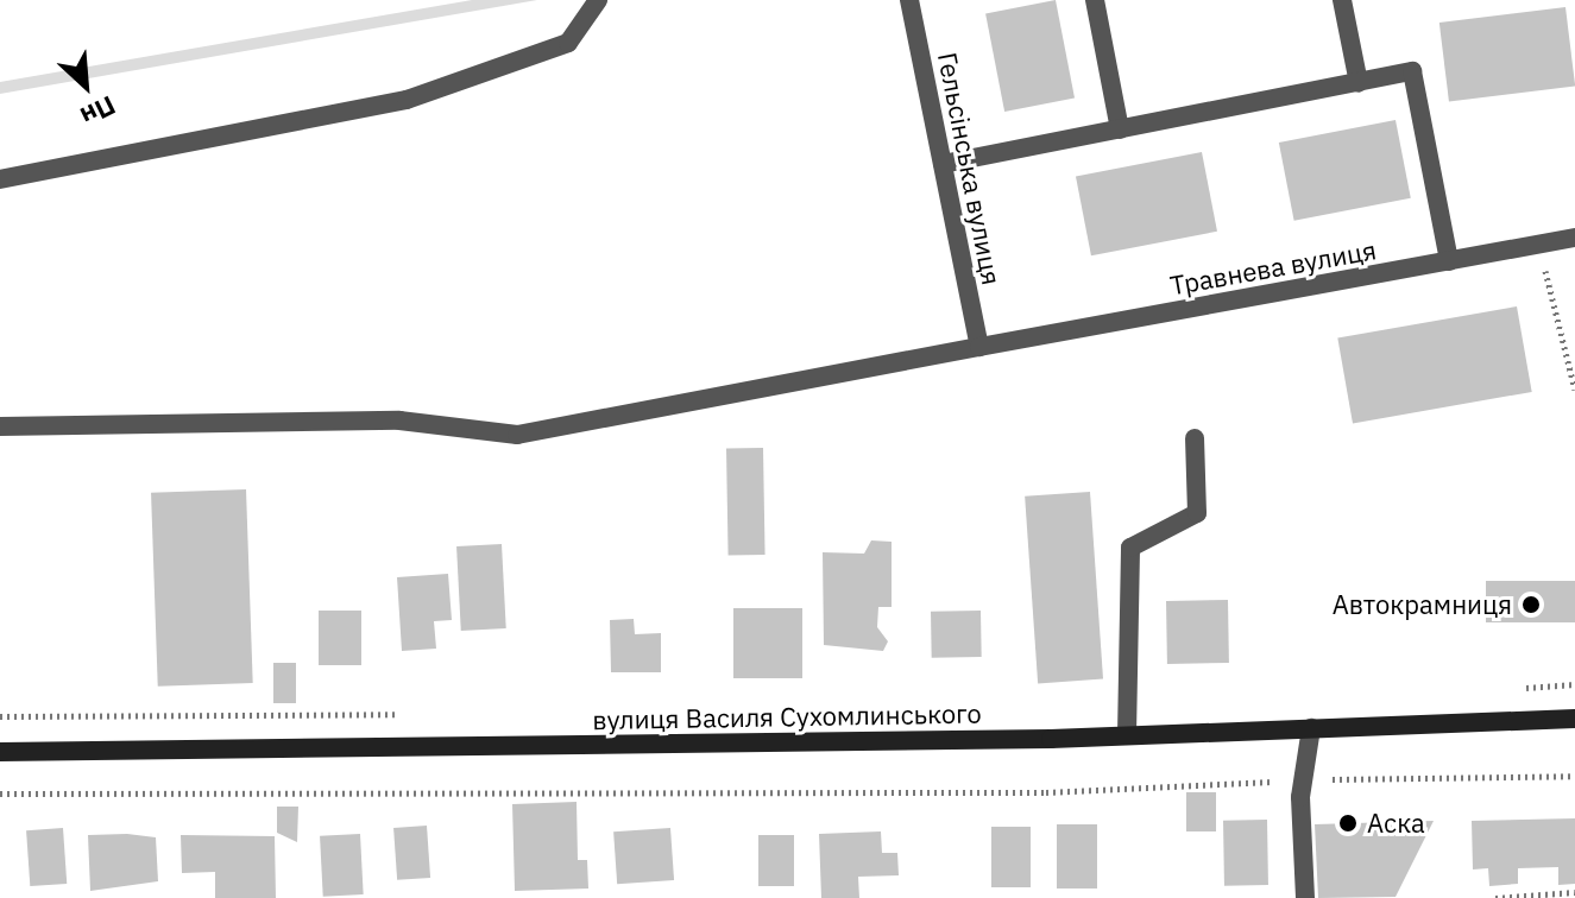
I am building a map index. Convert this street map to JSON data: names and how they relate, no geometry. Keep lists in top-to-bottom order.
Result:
{
  "streets": {
    "main road": ["вулиця Василя Сухомлинського"],
    "street": ["Гельсінська вулиця", "Травнева вулиця"]
  },
  "crossings": [
    ["Гельсінська вулиця", "Травнева вулиця"]
  ],
  "places": ["Автокрамниця", "Аска"],
  "north": "bottom right"
}
